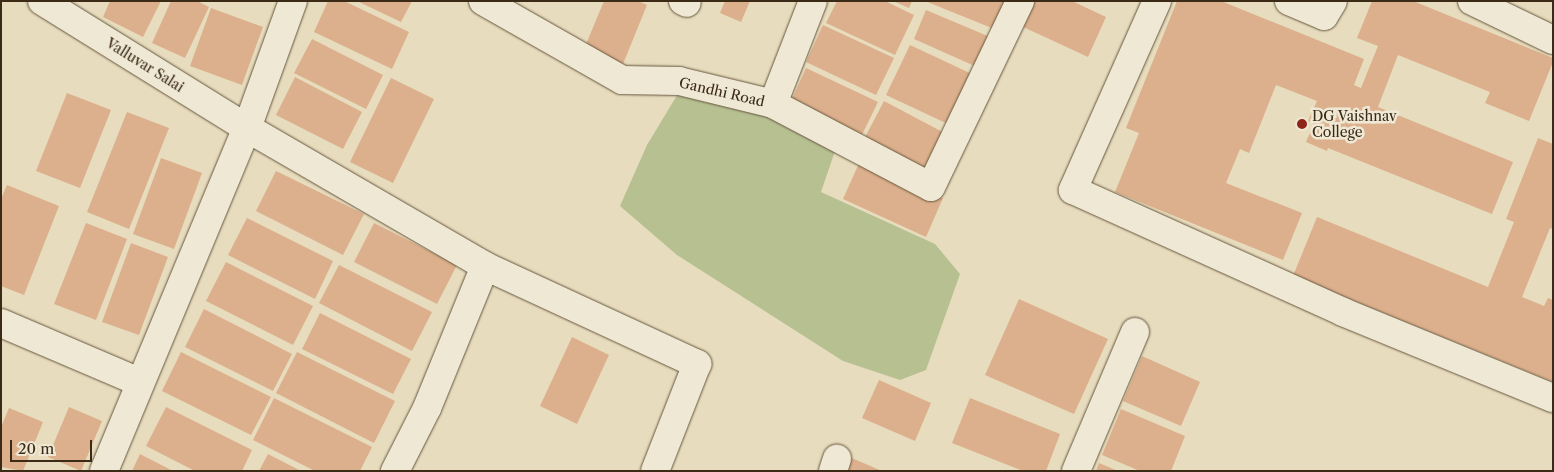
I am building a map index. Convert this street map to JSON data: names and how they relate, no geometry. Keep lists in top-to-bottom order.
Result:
{
  "streets": {
    "street": ["Valluvar Salai", "Gandhi Road"]
  },
  "places": ["DG Vaishnav College"],
  "scale_bar": "20 m"
}
